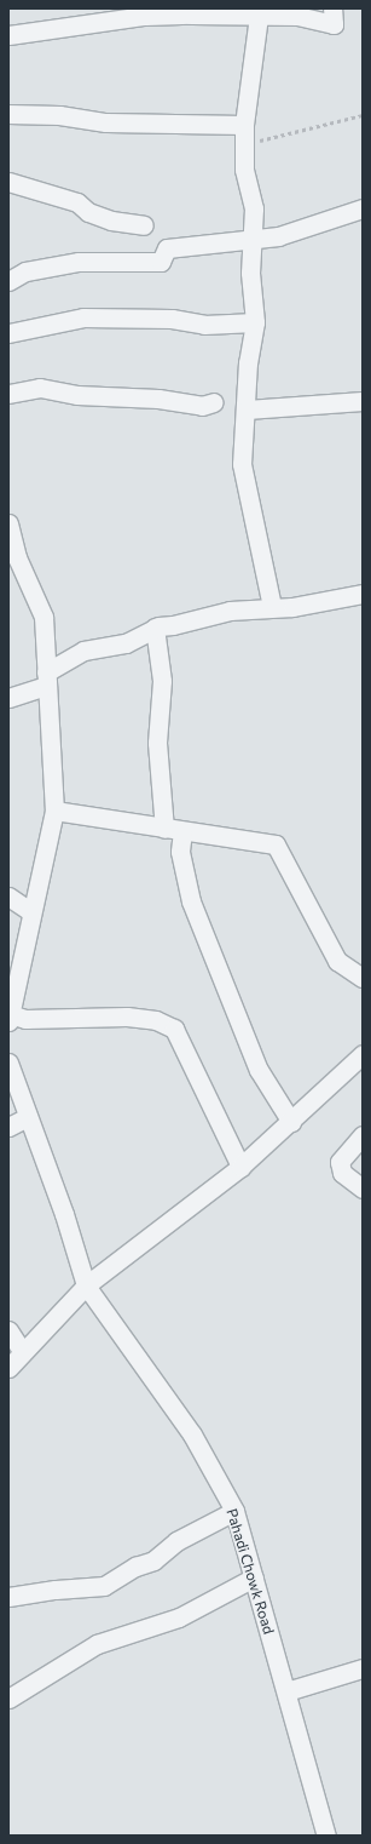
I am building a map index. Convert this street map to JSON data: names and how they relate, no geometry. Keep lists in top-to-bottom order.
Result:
{
  "streets": {
    "street": ["Pahadi Chowk Road"]
  }
}
